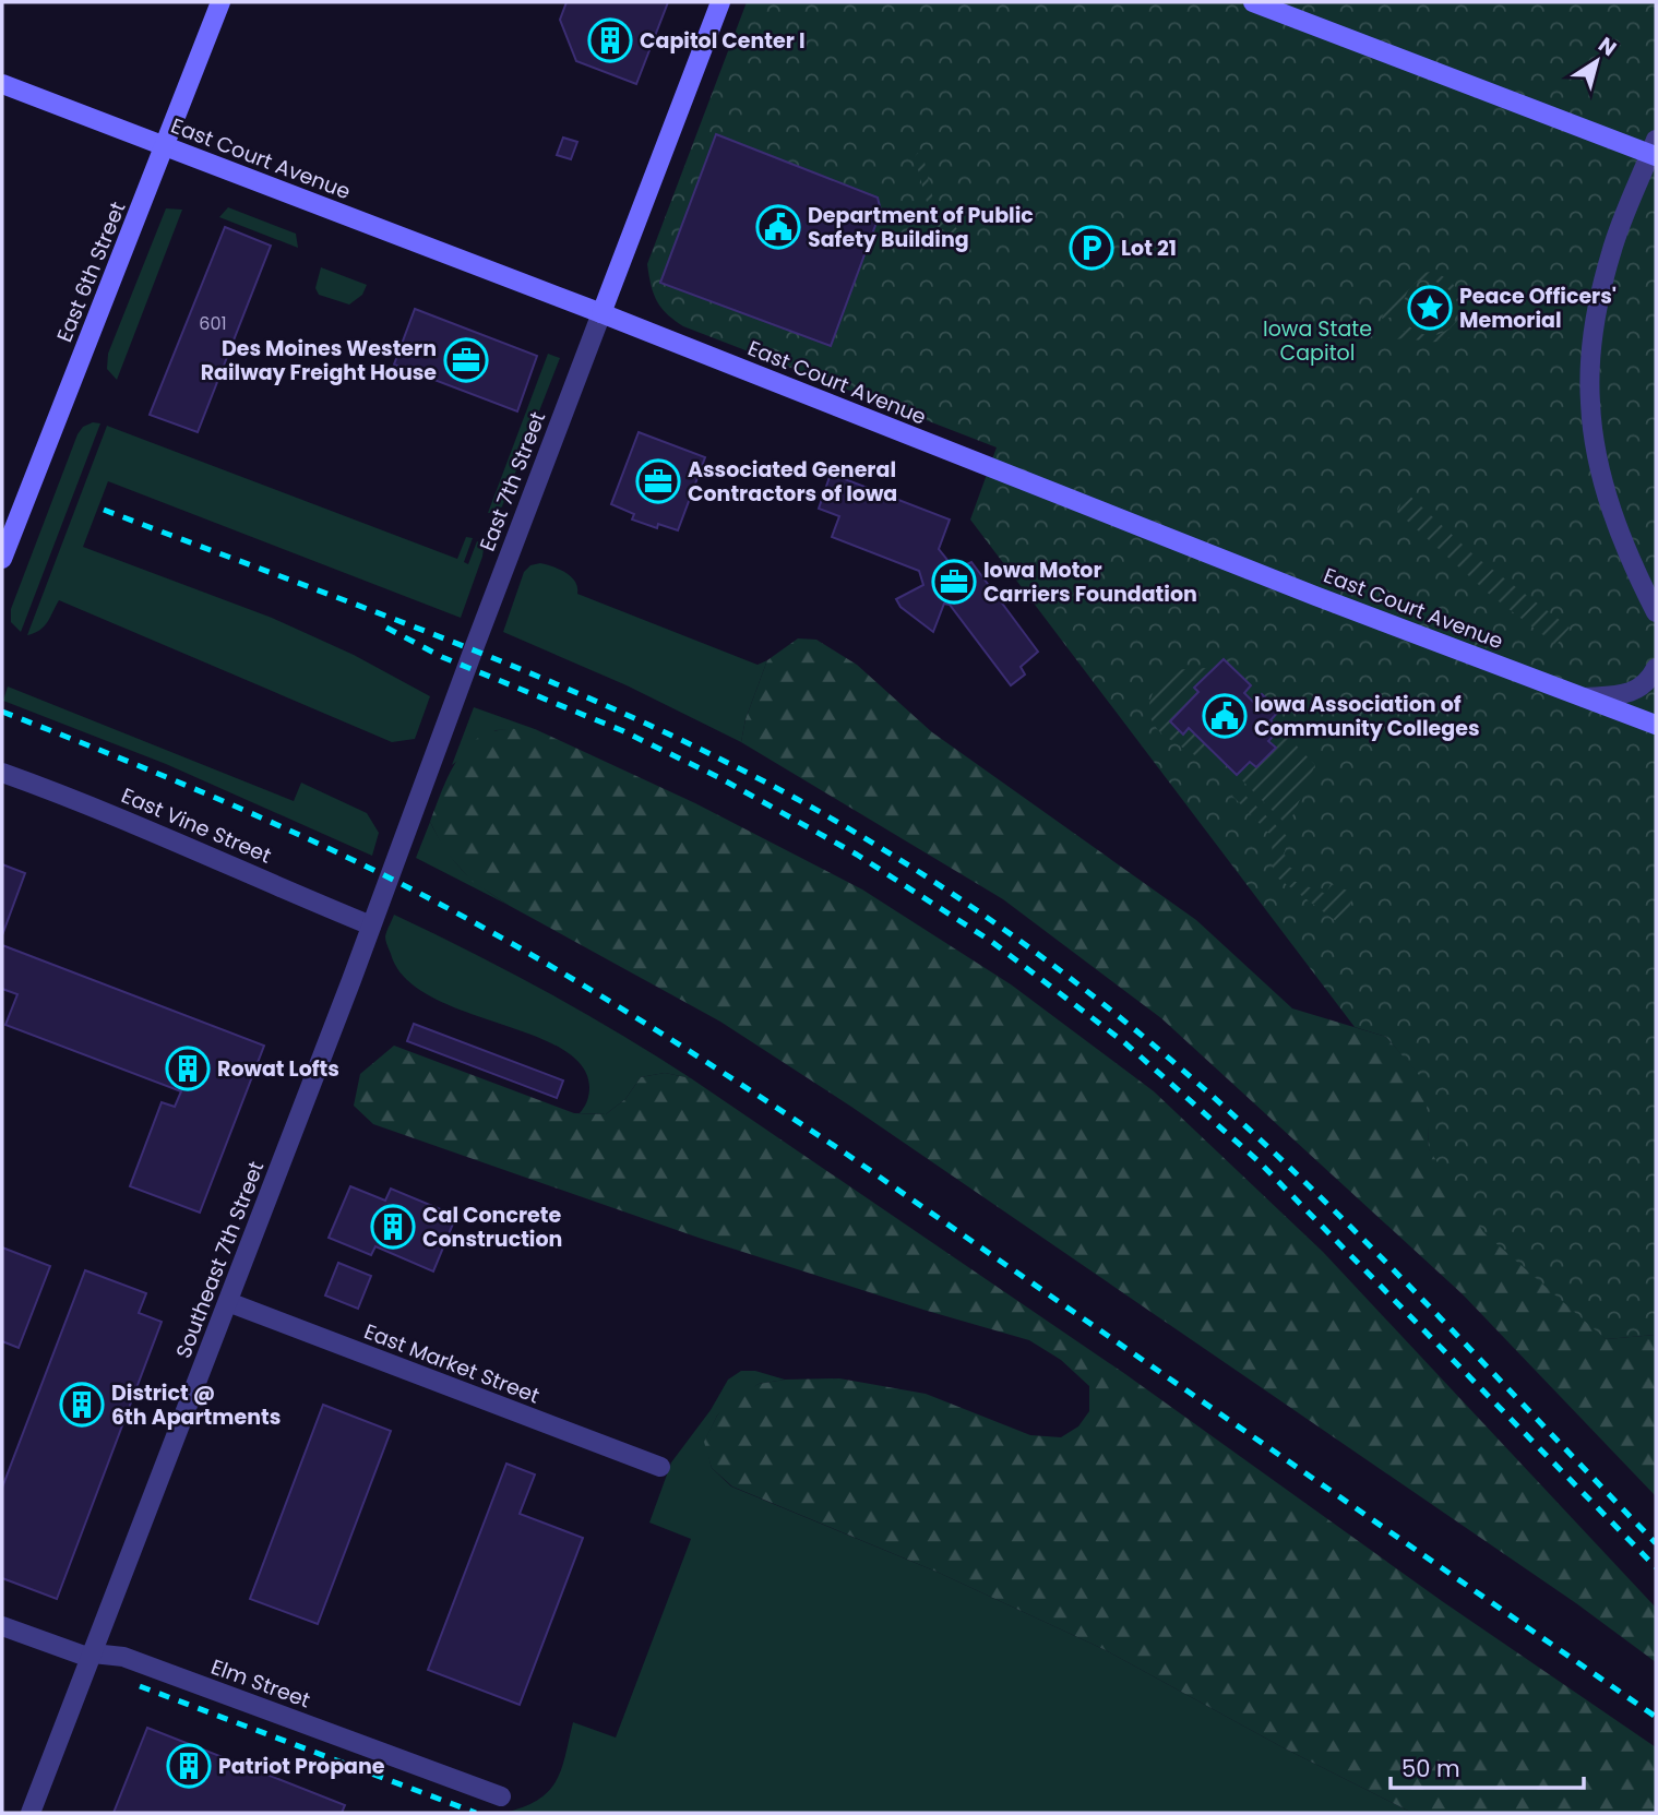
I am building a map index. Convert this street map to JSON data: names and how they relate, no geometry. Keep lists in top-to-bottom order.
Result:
{
  "streets": {
    "street": [
      "East Court Avenue",
      "East 6th Street",
      "East 7th Street",
      "East Vine Street",
      "Southeast 7th Street",
      "East Market Street",
      "Elm Street"
    ]
  },
  "crossings": [
    ["East Court Avenue", "East 6th Street"],
    ["East Court Avenue", "East 7th Street"],
    ["East 7th Street", "East Vine Street"],
    ["East 7th Street", "Southeast 7th Street"],
    ["Southeast 7th Street", "East Market Street"],
    ["Southeast 7th Street", "Elm Street"]
  ],
  "parks": ["Iowa State Capitol"],
  "places": {
    "building": [
      "Capitol Center I",
      "Rowat Lofts",
      "Cal Concrete Construction",
      "District @ 6th Apartments",
      "Patriot Propane"
    ],
    "public building": ["Department of Public Safety Building", "Iowa Association of Community Colleges"],
    "parking": ["Lot 21"],
    "place": ["Peace Officers' Memorial"],
    "office": ["Des Moines Western Railway Freight House", "Associated General Contractors of Iowa", "Iowa Motor Carriers Foundation"]
  },
  "house_numbers": ["601"],
  "scale_bar": "50 m",
  "north": "top right"
}
